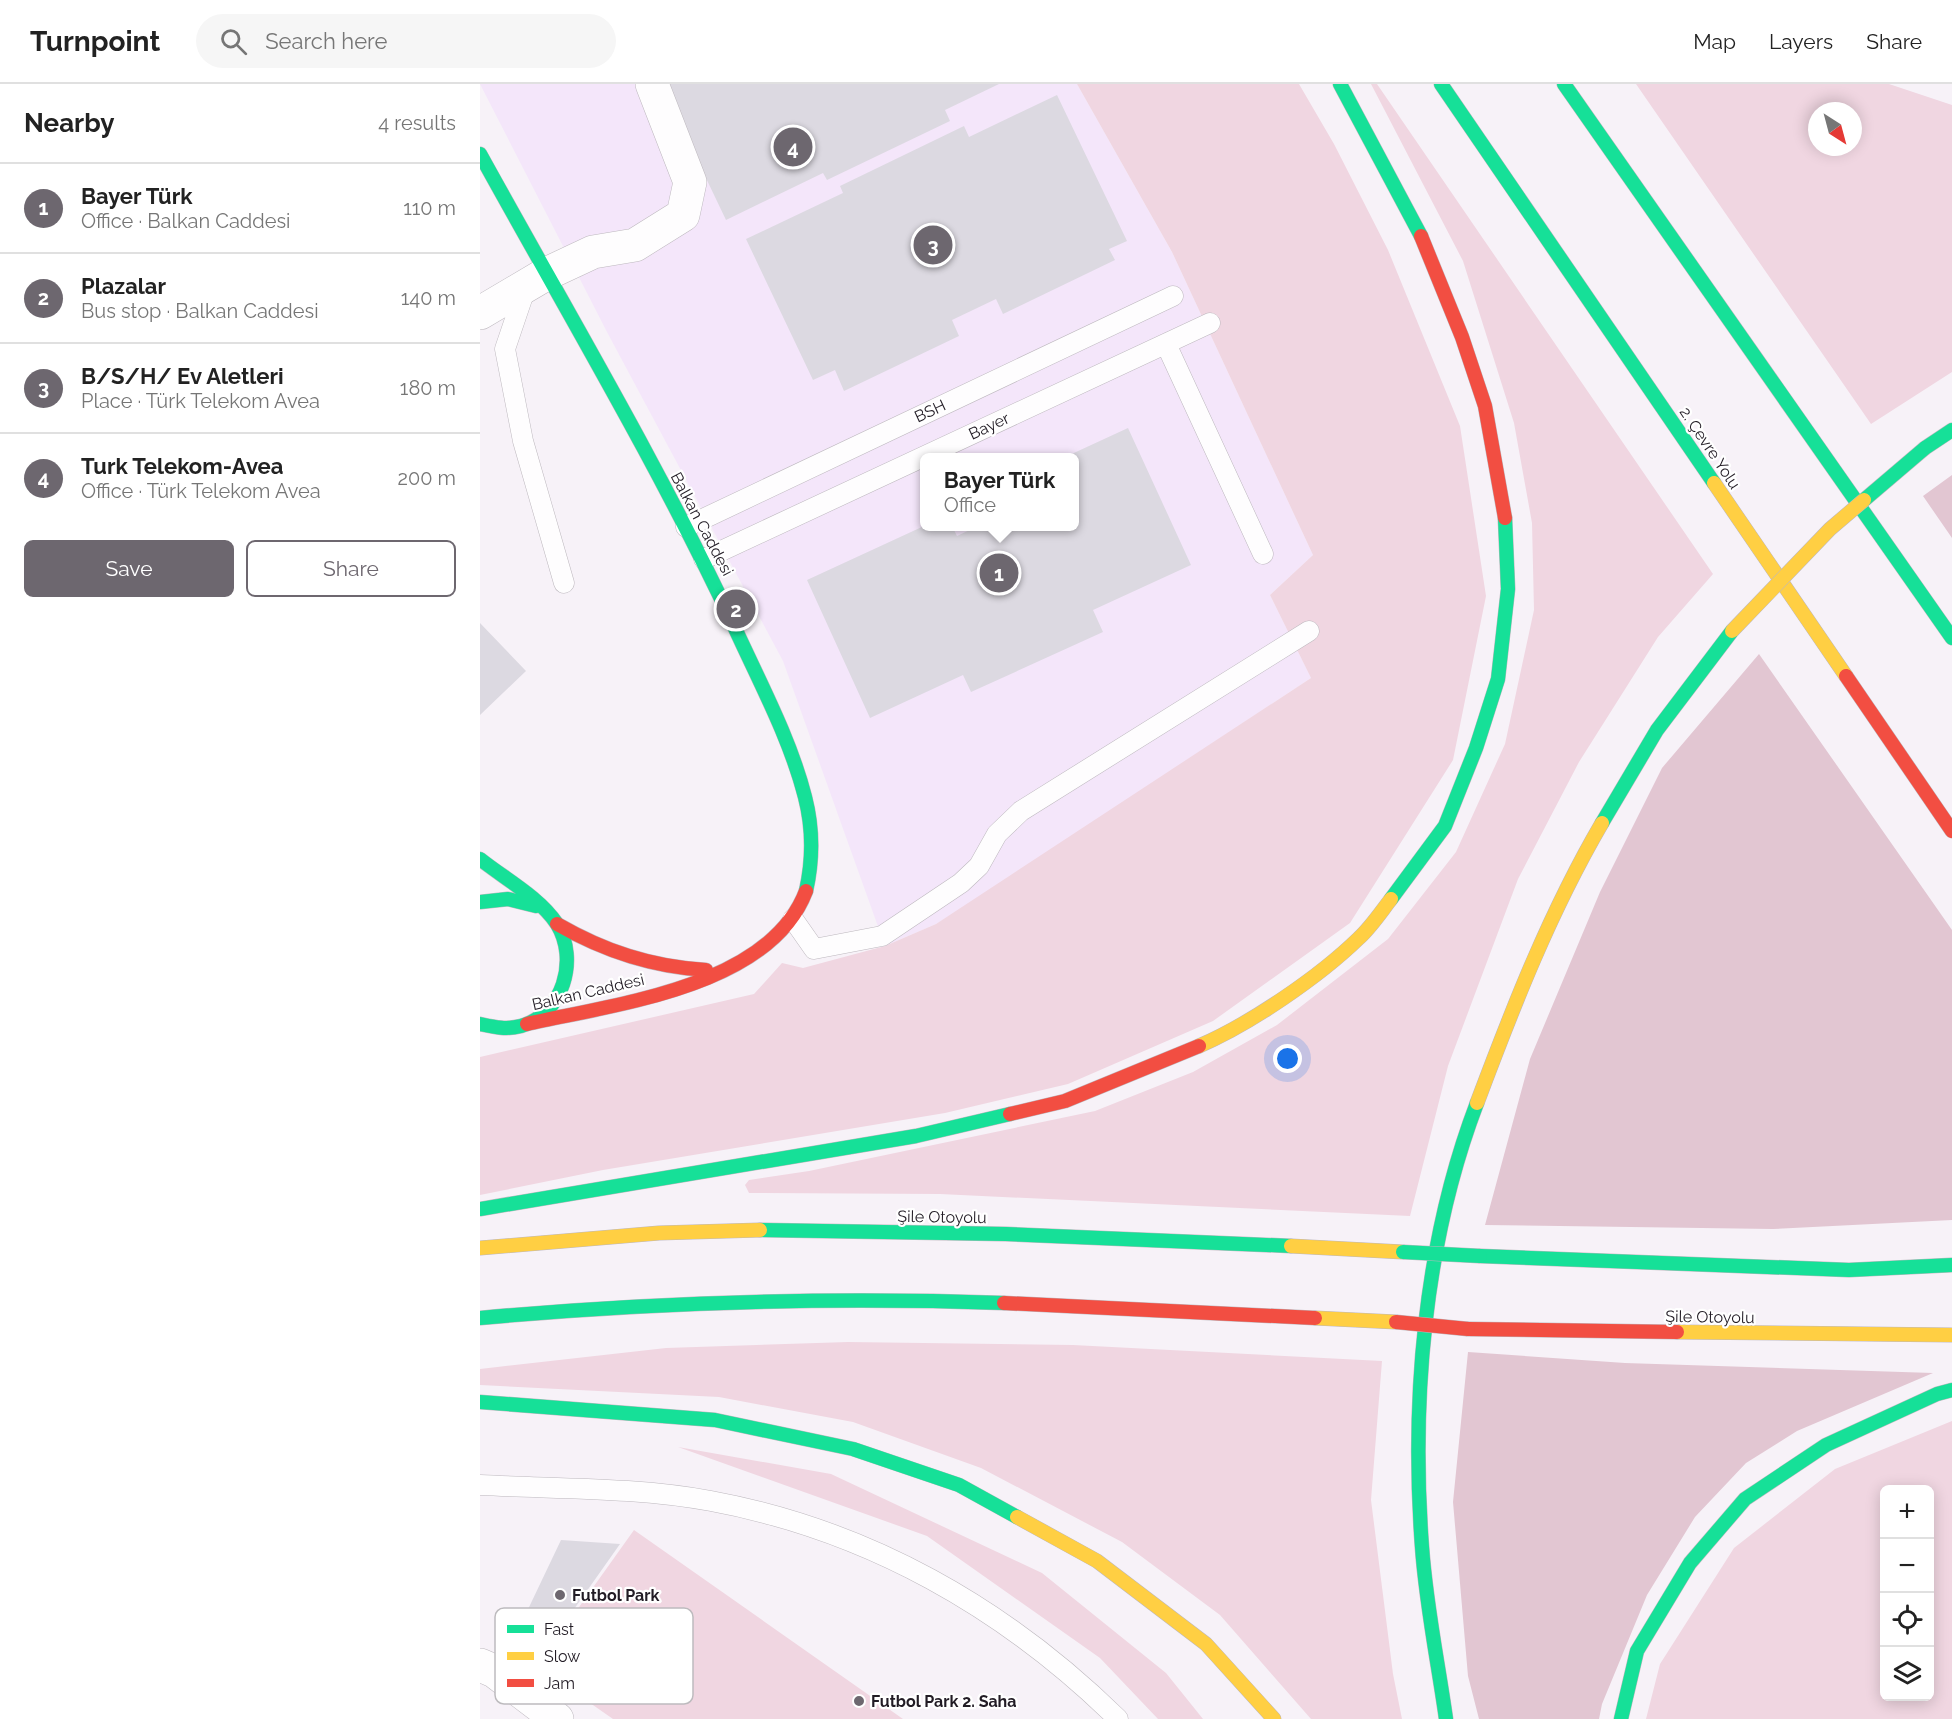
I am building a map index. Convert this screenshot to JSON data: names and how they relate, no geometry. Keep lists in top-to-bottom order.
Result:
{
  "streets": {
    "main road": ["2. Çevre Yolu", "Balkan Caddesi", "Şile Otoyolu"],
    "lane": ["BSH", "Bayer"]
  },
  "crossings": [
    ["BSH", "Balkan Caddesi"],
    ["Bayer", "Balkan Caddesi"]
  ],
  "places": ["Futbol Park", "Futbol Park 2. Saha"],
  "legend": ["Fast", "Slow", "Jam"],
  "north": "bottom right",
  "page": {
    "header": "Turnpoint",
    "search": "Search here",
    "nav": ["Map", "Layers", "Share"],
    "heading": ["Nearby", "4 results"],
    "pins": [
      "4",
      "3",
      "1",
      "2"
    ],
    "list": [
      {
        "mark": "1",
        "name": "Bayer Türk",
        "note": "Office · Balkan Caddesi",
        "value": "110 m"
      },
      {
        "mark": "2",
        "name": "Plazalar",
        "note": "Bus stop · Balkan Caddesi",
        "value": "140 m"
      },
      {
        "mark": "3",
        "name": "B/S/H/ Ev Aletleri",
        "note": "Place · Türk Telekom Avea",
        "value": "180 m"
      },
      {
        "mark": "4",
        "name": "Turk Telekom-Avea",
        "note": "Office · Türk Telekom Avea",
        "value": "200 m"
      }
    ],
    "popup": ["Bayer Türk", "Office"],
    "buttons": ["Save", "Share"],
    "map_buttons": ["+", "−"]
  }
}
